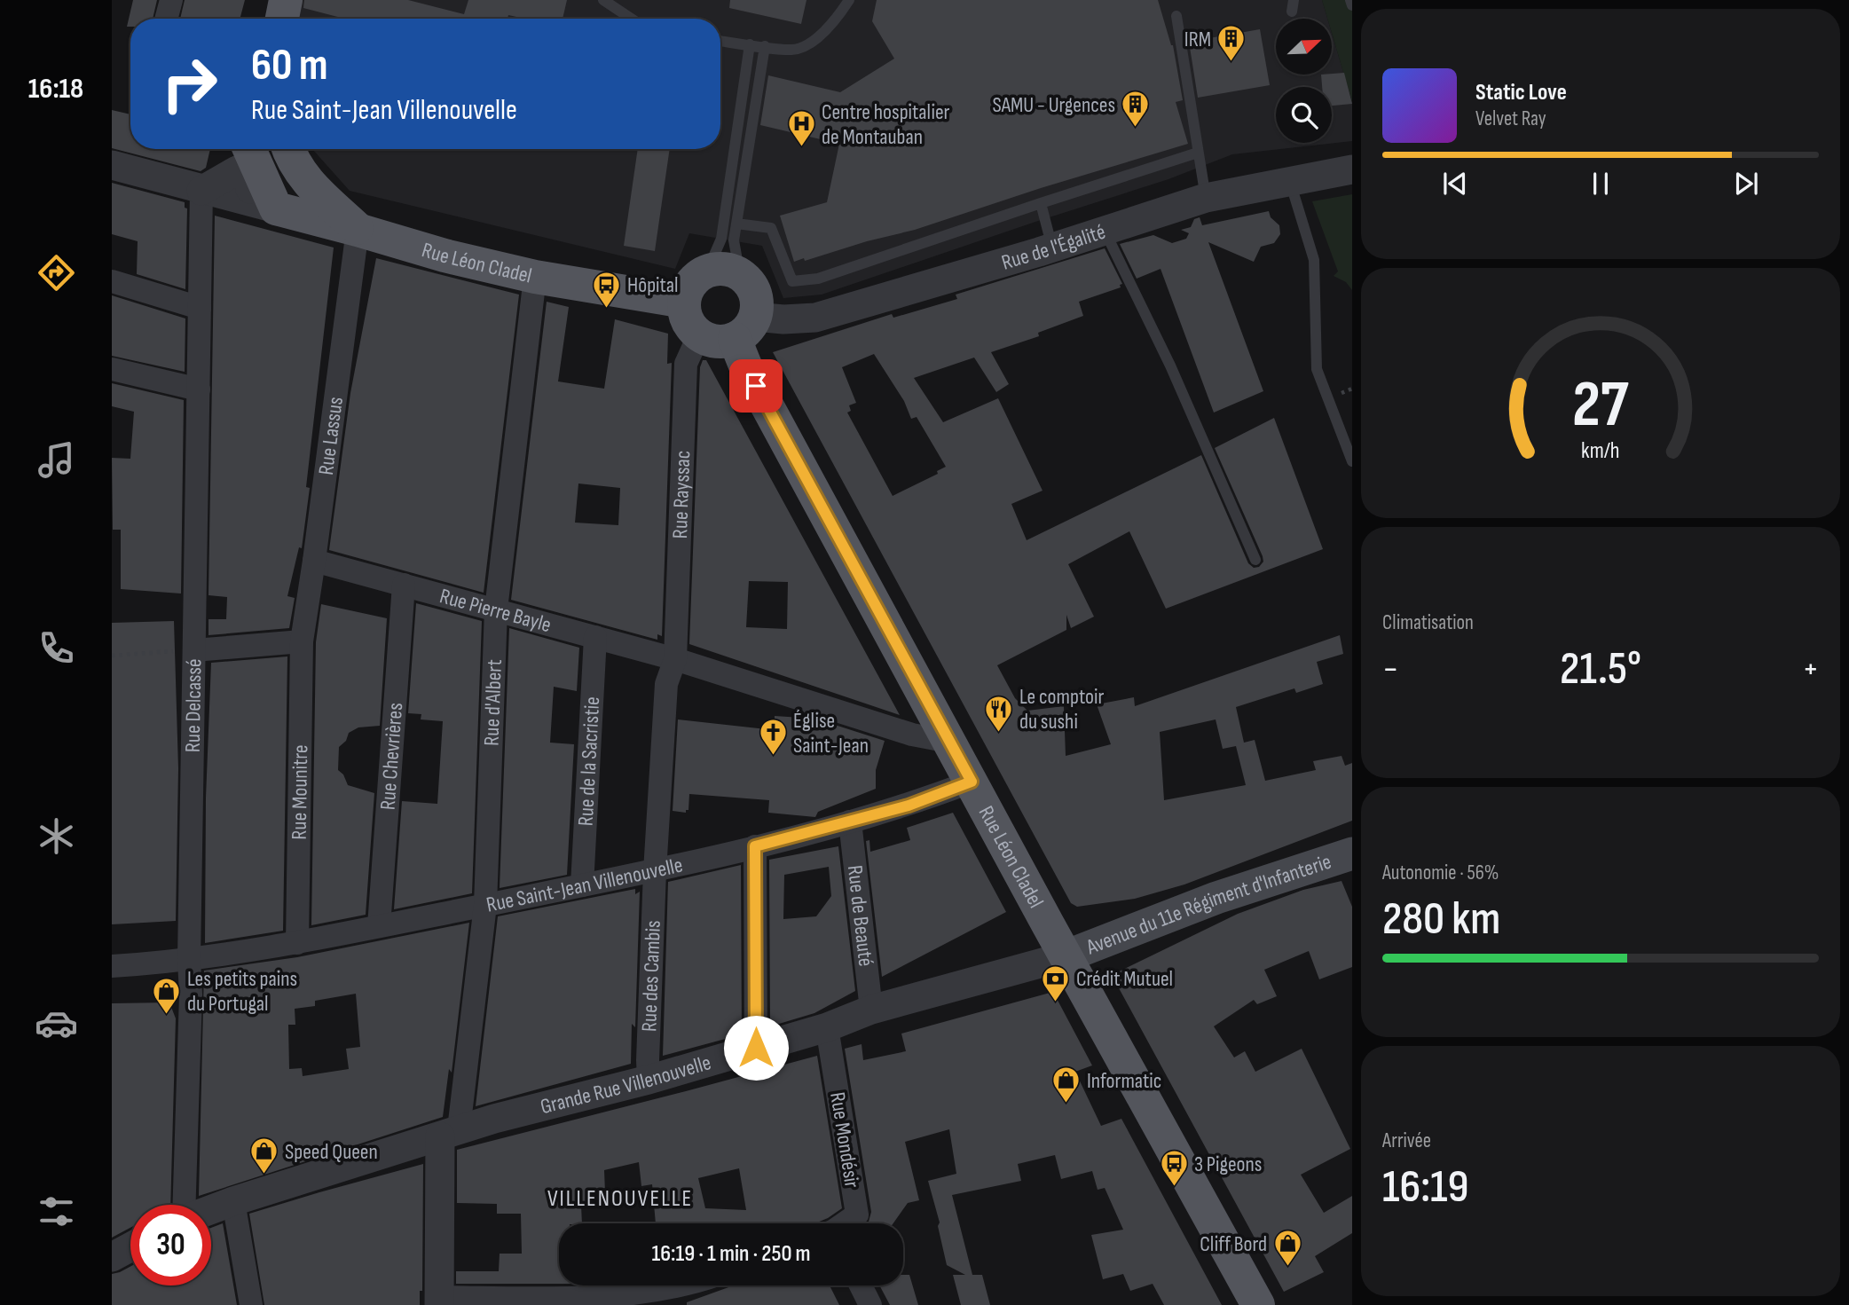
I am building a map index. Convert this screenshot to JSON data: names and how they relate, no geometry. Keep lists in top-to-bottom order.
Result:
{
  "streets": {
    "main road": ["Rue Léon Cladel", "Avenue du 11e Régiment d'Infanterie"],
    "street": [
      "Rue de l'Égalité",
      "Rue Lassus",
      "Rue Rayssac",
      "Rue Pierre Bayle",
      "Rue d'Albert",
      "Rue Delcassé",
      "Rue Chevrières",
      "Rue de la Sacristie",
      "Rue Mounitre",
      "Rue Saint-Jean Villenouvelle",
      "Rue de Beauté",
      "Rue des Cambis",
      "Grande Rue Villenouvelle",
      "Rue Mondésir"
    ]
  },
  "crossings": [
    ["Rue de l'Égalité", "Rue Léon Cladel"],
    ["Rue de l'Égalité", "Rue Rayssac"],
    ["Rue Léon Cladel", "Rue Lassus"],
    ["Rue Léon Cladel", "Rue Rayssac"],
    ["Rue Léon Cladel", "Rue Pierre Bayle"],
    ["Rue Léon Cladel", "Rue d'Albert"],
    ["Rue Léon Cladel", "Rue Saint-Jean Villenouvelle"],
    ["Rue Léon Cladel", "Avenue du 11e Régiment d'Infanterie"],
    ["Rue Léon Cladel", "Grande Rue Villenouvelle"],
    ["Rue Lassus", "Rue Pierre Bayle"],
    ["Rue Lassus", "Rue Mounitre"],
    ["Rue Rayssac", "Rue Pierre Bayle"],
    ["Rue Rayssac", "Rue Saint-Jean Villenouvelle"],
    ["Rue Rayssac", "Rue des Cambis"],
    ["Rue Pierre Bayle", "Rue d'Albert"],
    ["Rue Pierre Bayle", "Rue Chevrières"],
    ["Rue Pierre Bayle", "Rue de la Sacristie"],
    ["Rue d'Albert", "Rue Saint-Jean Villenouvelle"],
    ["Rue d'Albert", "Grande Rue Villenouvelle"],
    ["Rue Delcassé", "Rue Saint-Jean Villenouvelle"],
    ["Rue Chevrières", "Rue Saint-Jean Villenouvelle"],
    ["Rue de la Sacristie", "Rue Saint-Jean Villenouvelle"],
    ["Rue Mounitre", "Rue Saint-Jean Villenouvelle"],
    ["Rue Saint-Jean Villenouvelle", "Rue de Beauté"],
    ["Rue Saint-Jean Villenouvelle", "Rue des Cambis"],
    ["Avenue du 11e Régiment d'Infanterie", "Grande Rue Villenouvelle"],
    ["Rue de Beauté", "Grande Rue Villenouvelle"],
    ["Rue des Cambis", "Grande Rue Villenouvelle"],
    ["Grande Rue Villenouvelle", "Rue Mondésir"]
  ],
  "districts": ["VILLENOUVELLE"],
  "places": {
    "building": ["IRM", "SAMU - Urgences"],
    "hospital": ["Centre hospitalier de Montauban"],
    "bus stop": ["Hôpital", "3 Pigeons"],
    "restaurant": ["Le comptoir du sushi"],
    "church": ["Église Saint-Jean"],
    "bank": ["Crédit Mutuel"],
    "shop": [
      "Les petits pains du Portugal",
      "Informatic",
      "Speed Queen",
      "Cliff Bord"
    ]
  },
  "north": "top right",
  "page": {
    "tabs": "16:18",
    "turn": ["60 m", "Rue Saint-Jean Villenouvelle"],
    "song": ["Static Love", "Velvet Ray"],
    "tile": [
      "Climatisation",
      ["Autonomie · 56%", "280 km"],
      ["Arrivée", "16:19"]
    ],
    "heat": ["−", "21.5°", "+"],
    "limit": "30",
    "trip": "16:19 · 1 min · 250 m",
    "gauge": ["27", "km/h"]
  }
}
